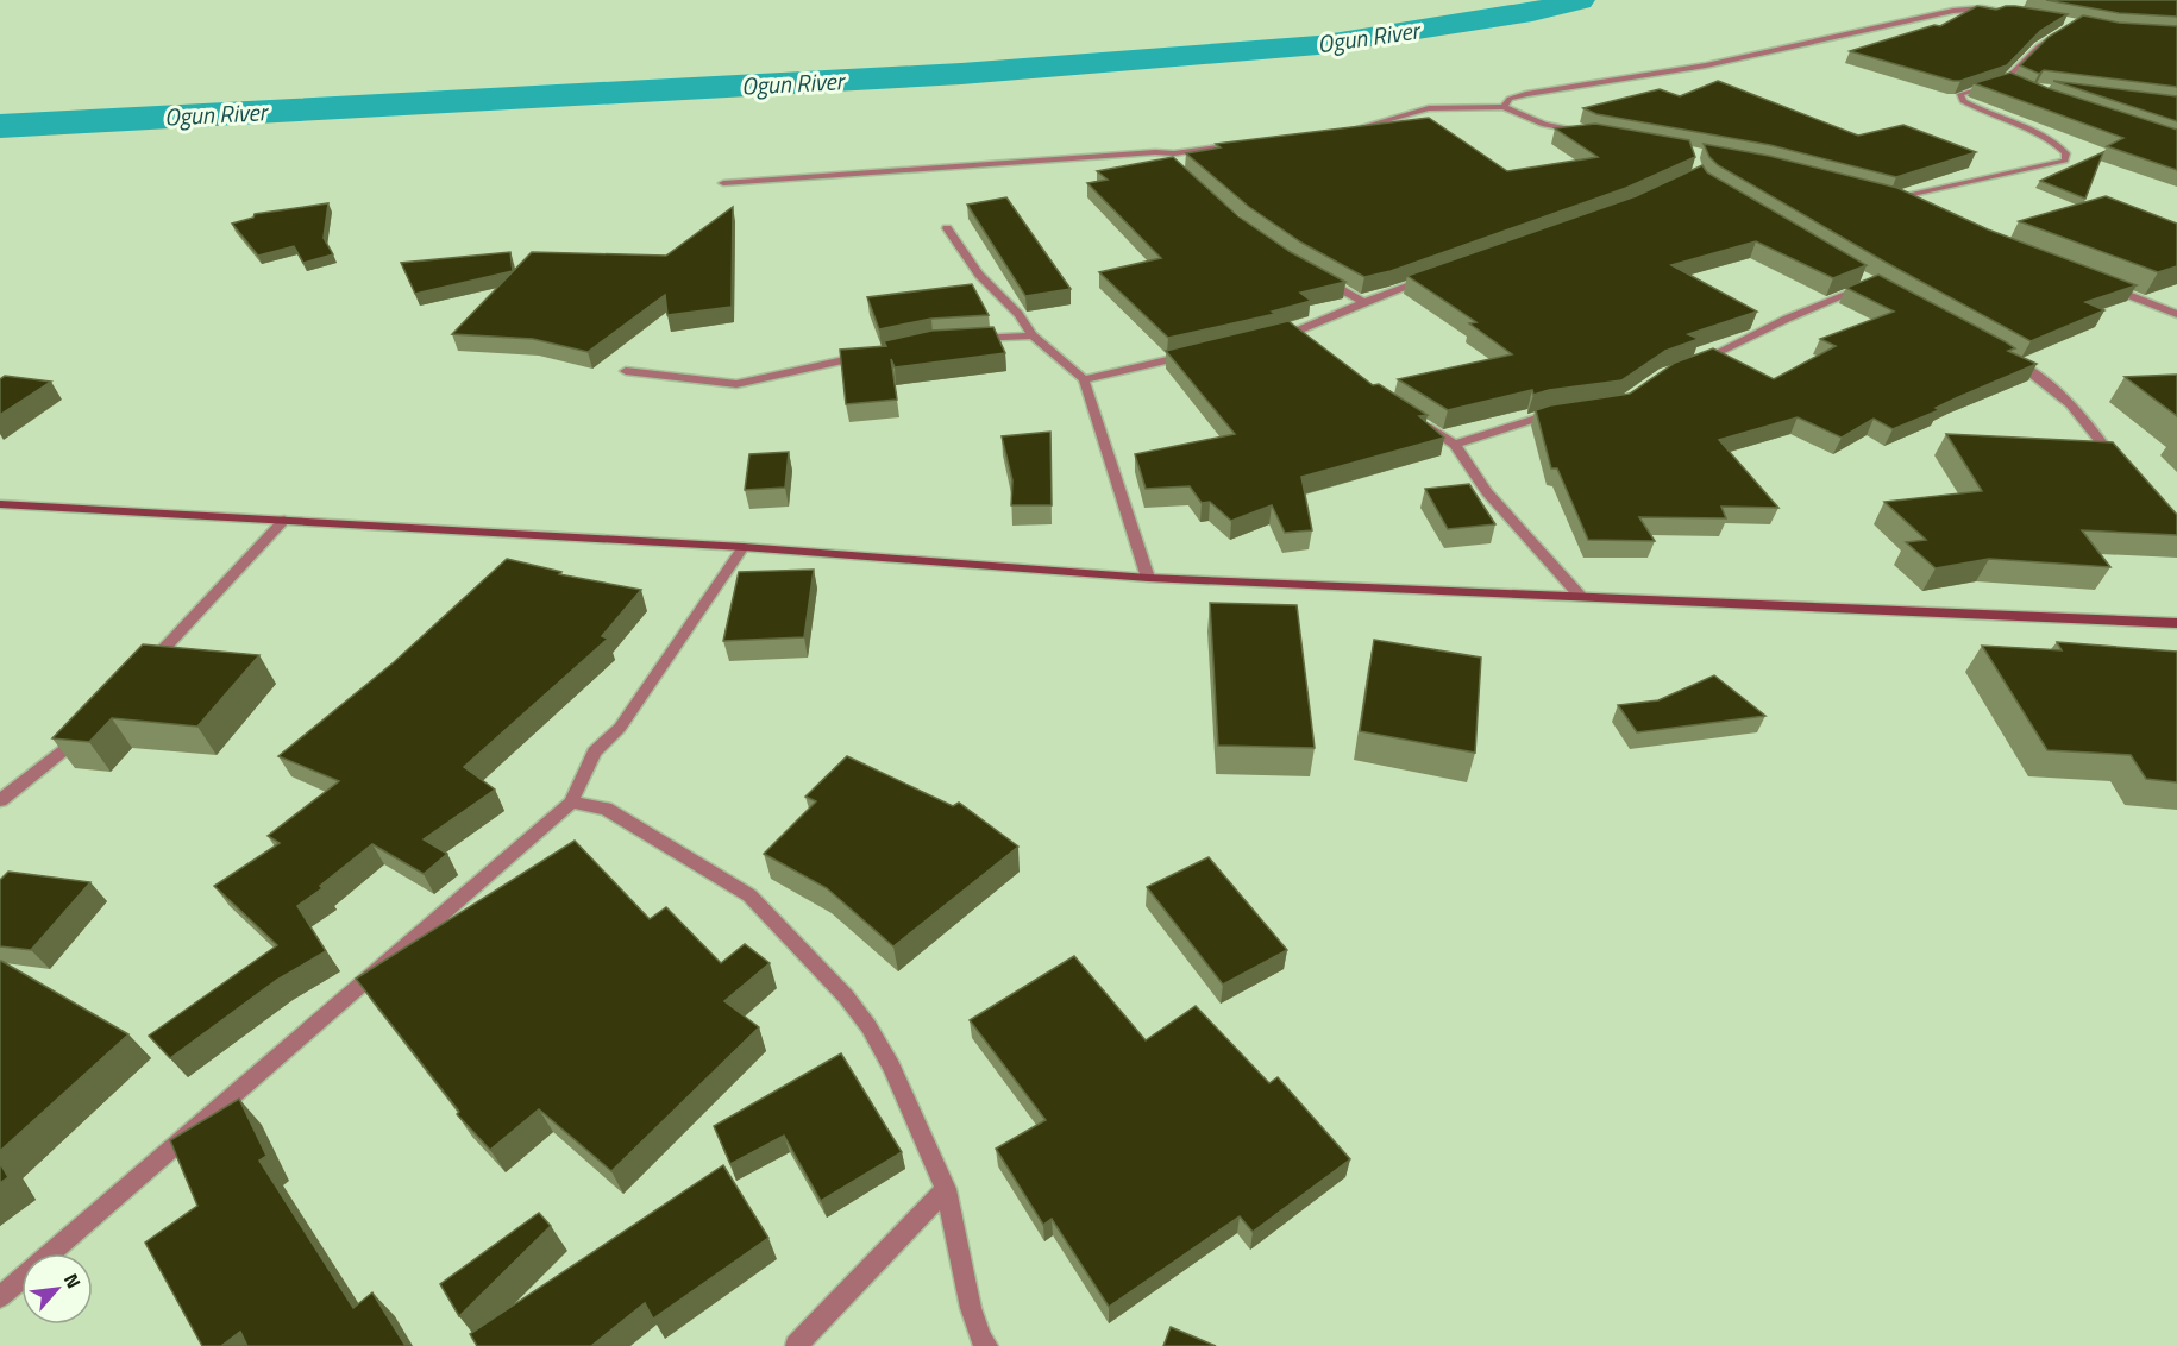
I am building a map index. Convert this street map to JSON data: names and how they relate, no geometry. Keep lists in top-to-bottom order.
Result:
{
  "water": ["Ogun River"],
  "north": "top right"
}
